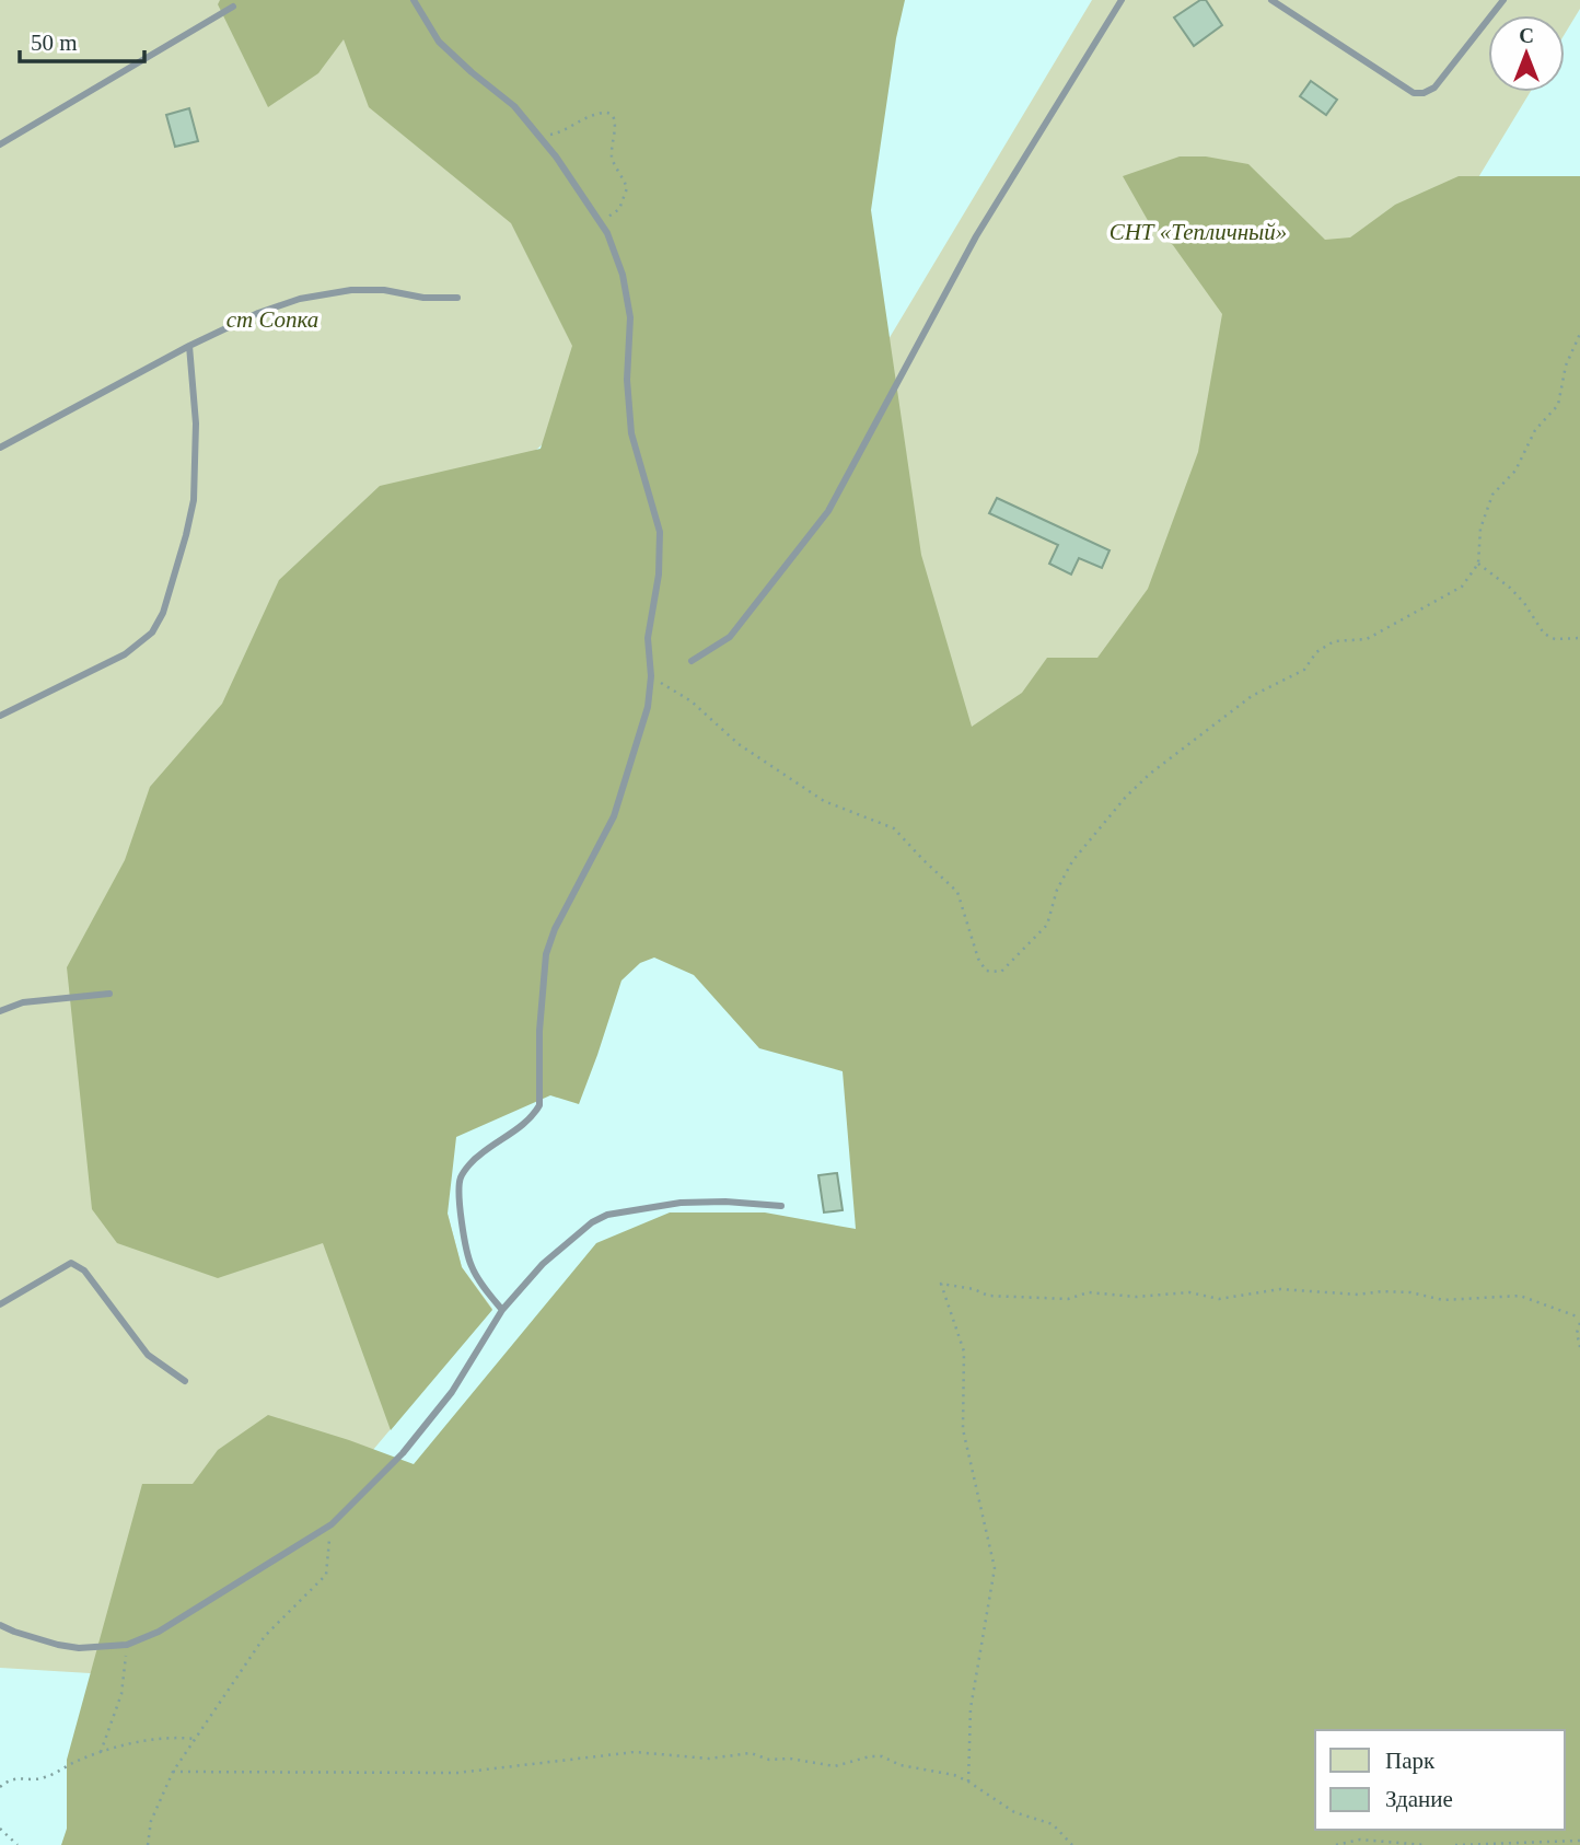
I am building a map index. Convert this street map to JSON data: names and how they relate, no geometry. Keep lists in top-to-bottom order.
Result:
{
  "parks": ["СНТ «Тепличный»", "ст Сопка"],
  "legend": ["Парк", "Здание"],
  "scale_bar": "50 m",
  "north": "top"
}
